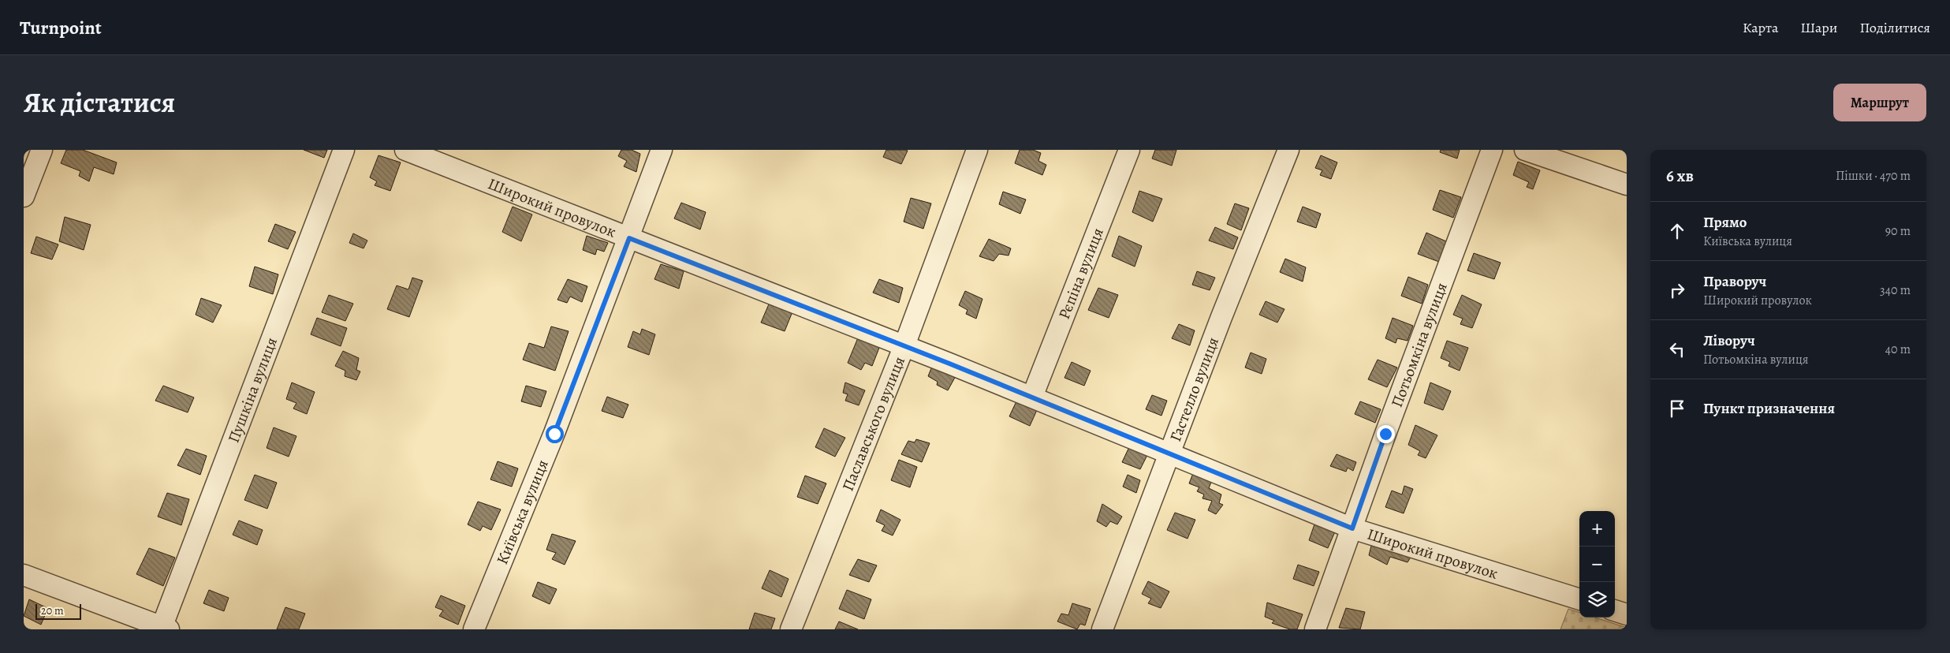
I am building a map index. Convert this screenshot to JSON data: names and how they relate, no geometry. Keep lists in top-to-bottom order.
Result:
{
  "streets": {
    "street": [
      "Широкий провулок",
      "Рєпіна вулиця",
      "Потьомкіна вулиця",
      "Гастелло вулиця",
      "Пушкіна вулиця",
      "Паславського вулиця",
      "Київська вулиця"
    ]
  },
  "crossings": [
    ["Широкий провулок", "Рєпіна вулиця"],
    ["Широкий провулок", "Потьомкіна вулиця"],
    ["Широкий провулок", "Гастелло вулиця"],
    ["Широкий провулок", "Паславського вулиця"],
    ["Широкий провулок", "Київська вулиця"]
  ],
  "scale_bar": "20 m",
  "page": {
    "header": "Turnpoint",
    "nav": ["Карта", "Шари", "Поділитися"],
    "title": "Як дістатися",
    "buttons": "Маршрут",
    "heading": ["6 хв", "Пішки · 470 m"],
    "list": [
      ["Прямо", "Київська вулиця", "90 m"],
      ["Праворуч", "Широкий провулок", "340 m"],
      ["Ліворуч", "Потьомкіна вулиця", "40 m"],
      "Пункт призначення"
    ],
    "map_buttons": ["+", "−"],
    "scale": "20 m"
  }
}
